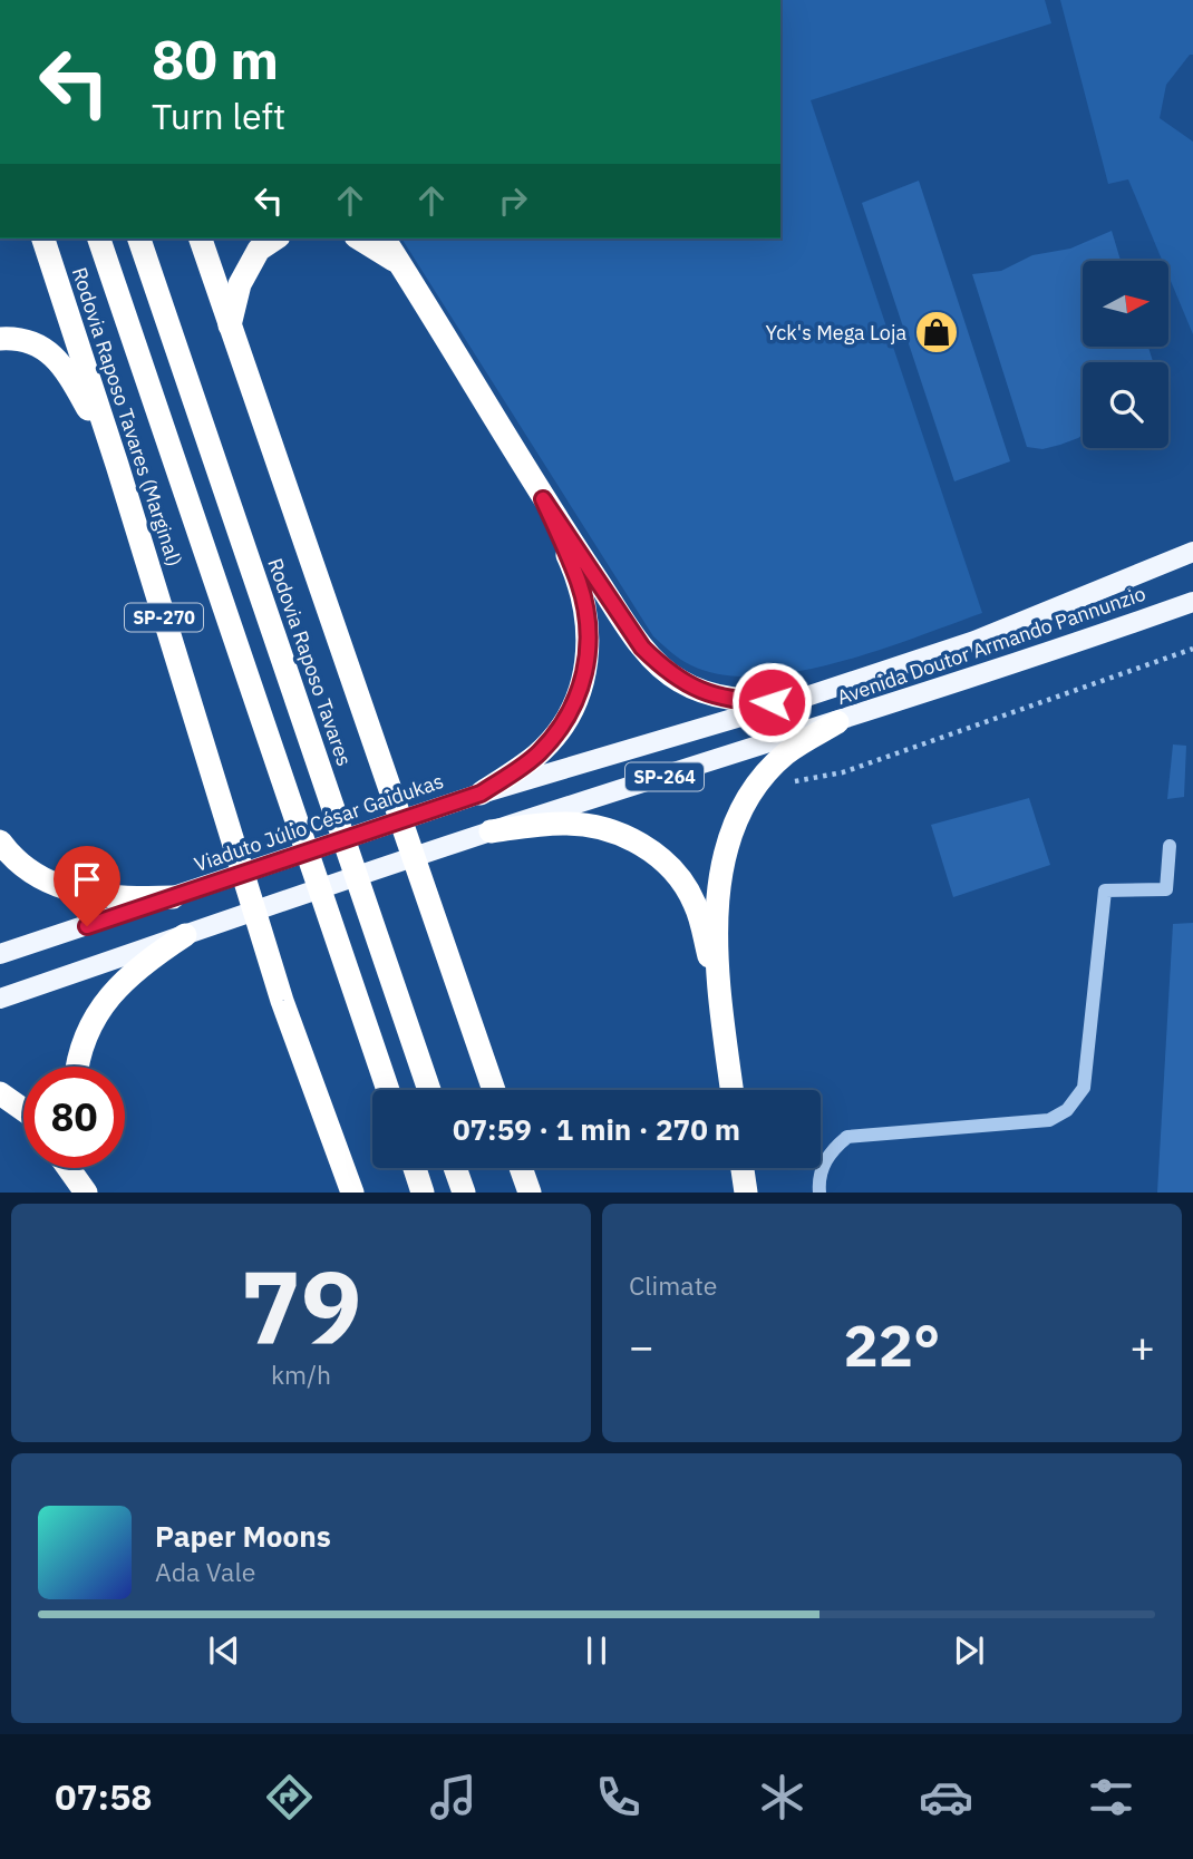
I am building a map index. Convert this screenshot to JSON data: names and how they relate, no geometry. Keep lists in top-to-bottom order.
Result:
{
  "streets": {
    "highway": ["Rodovia Raposo Tavares (Marginal)", "SP-270", "Rodovia Raposo Tavares"],
    "main road": ["Avenida Doutor Armando Pannunzio", "SP-264", "Viaduto Júlio César Gaidukas"]
  },
  "crossings": [
    ["Avenida Doutor Armando Pannunzio", "SP-264"],
    ["Avenida Doutor Armando Pannunzio", "Viaduto Júlio César Gaidukas"],
    ["SP-264", "Viaduto Júlio César Gaidukas"]
  ],
  "places": {
    "shop": ["Yck's Mega Loja"]
  },
  "north": "right",
  "page": {
    "turn": ["80 m", "Turn left"],
    "limit": "80",
    "trip": "07:59 · 1 min · 270 m",
    "tile": [
      ["79", "km/h"],
      "Climate"
    ],
    "heat": ["−", "22°", "+"],
    "song": ["Paper Moons", "Ada Vale"],
    "tabs": "07:58"
  }
}
